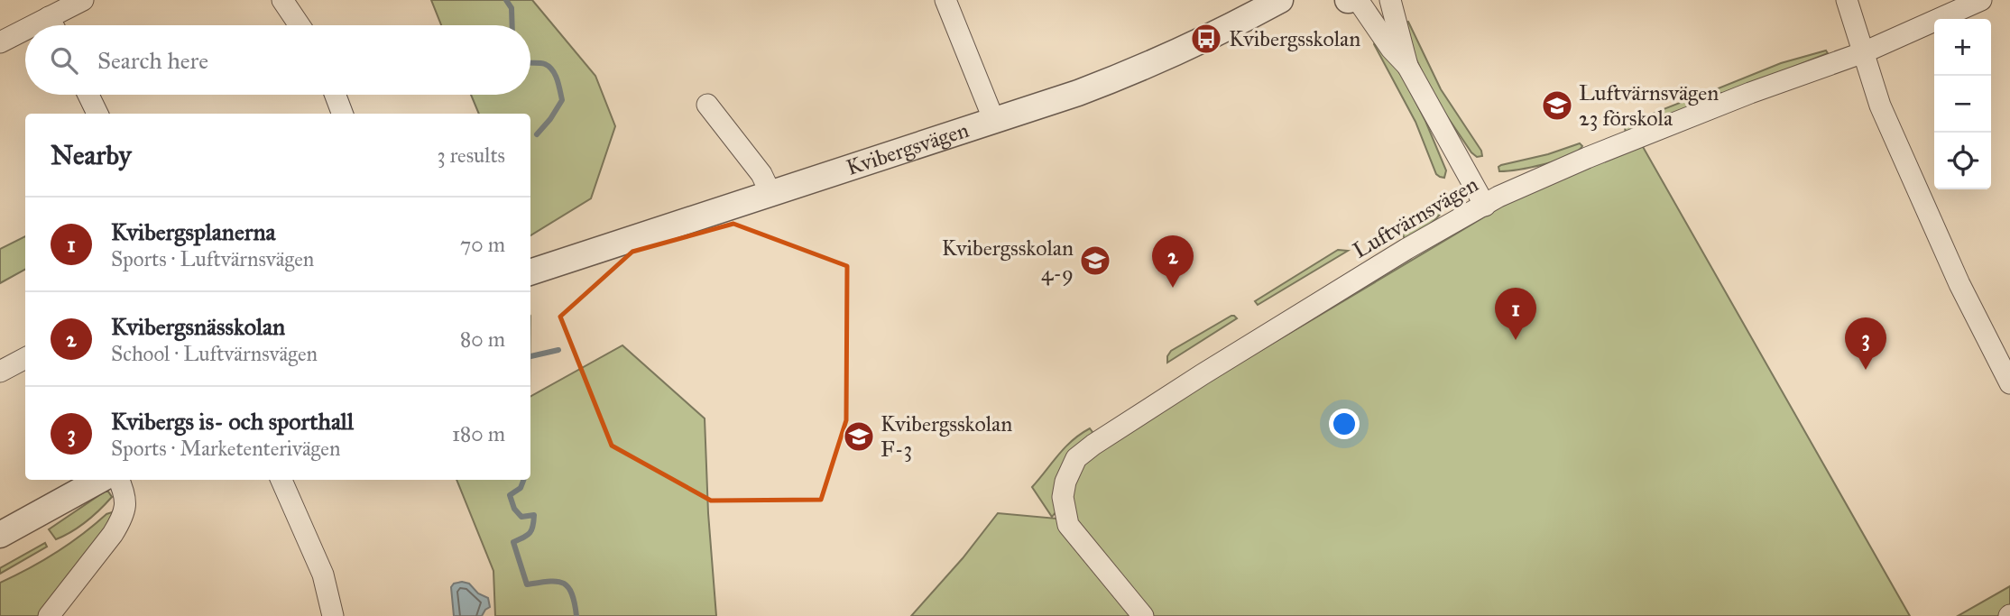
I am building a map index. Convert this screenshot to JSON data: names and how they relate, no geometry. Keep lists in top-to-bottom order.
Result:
{
  "streets": {
    "street": ["Kvibergsvägen", "Luftvärnsvägen"]
  },
  "places": {
    "bus stop": ["Kvibergsskolan"],
    "school or university": ["Luftvärnsvägen 23 förskola", "Kvibergsskolan 4-9", "Kvibergsskolan F-3"]
  },
  "page": {
    "map_buttons": ["+", "−"],
    "search": "Search here",
    "heading": ["Nearby", "3 results"],
    "list": [
      {
        "mark": "1",
        "name": "Kvibergsplanerna",
        "note": "Sports · Luftvärnsvägen",
        "value": "70 m"
      },
      {
        "mark": "2",
        "name": "Kvibergsnässkolan",
        "note": "School · Luftvärnsvägen",
        "value": "80 m"
      },
      {
        "mark": "3",
        "name": "Kvibergs is- och sporthall",
        "note": "Sports · Marketenterivägen",
        "value": "180 m"
      }
    ],
    "pins": ["2", "1", "3"]
  }
}
